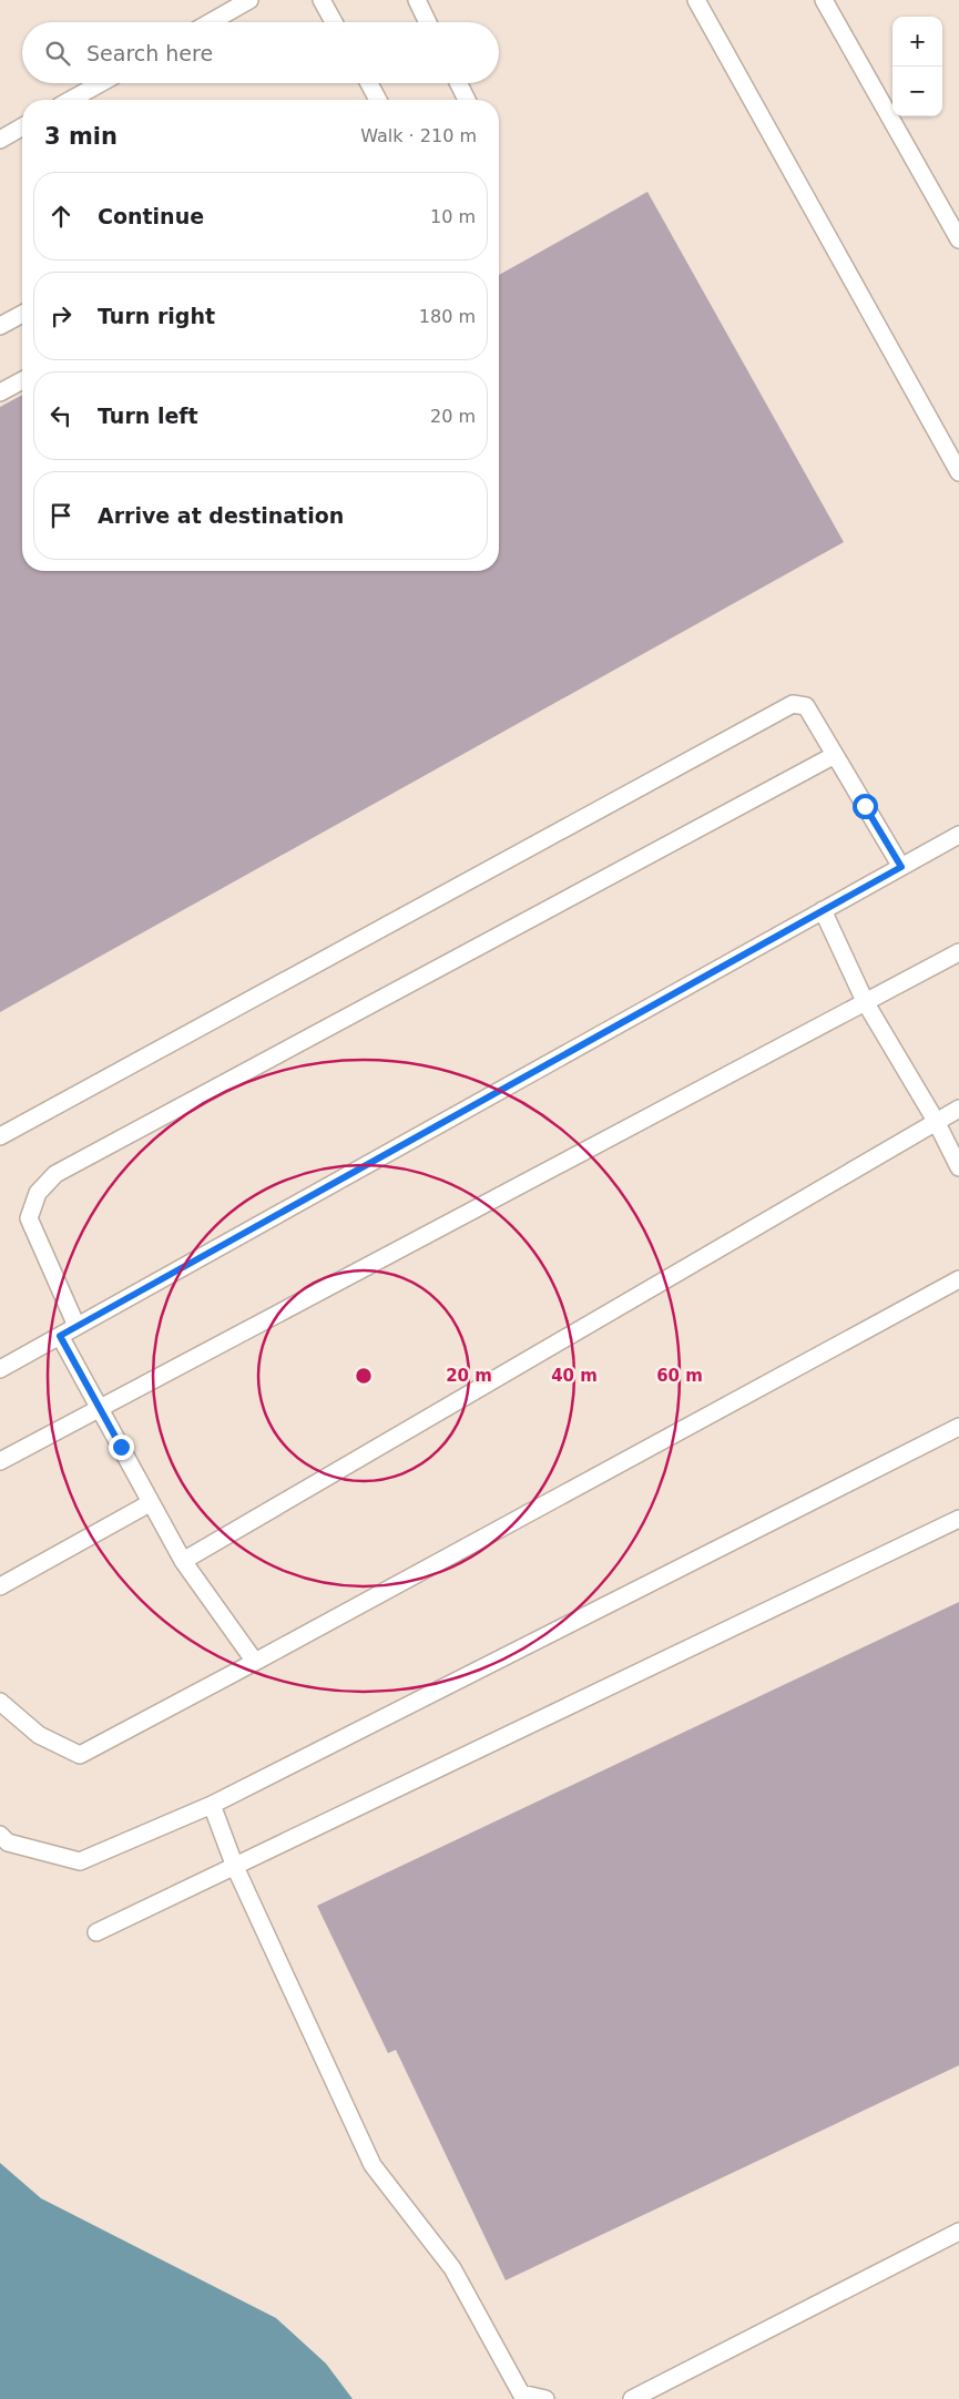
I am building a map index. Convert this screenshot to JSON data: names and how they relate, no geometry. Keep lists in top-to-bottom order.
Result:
{
  "page": {
    "map_buttons": ["+", "−"],
    "search": "Search here",
    "heading": ["3 min", "Walk · 210 m"],
    "list": [
      ["Continue", "10 m"],
      ["Turn right", "180 m"],
      ["Turn left", "20 m"],
      "Arrive at destination"
    ]
  },
  "rings": ["20 m", "40 m", "60 m"]
}
